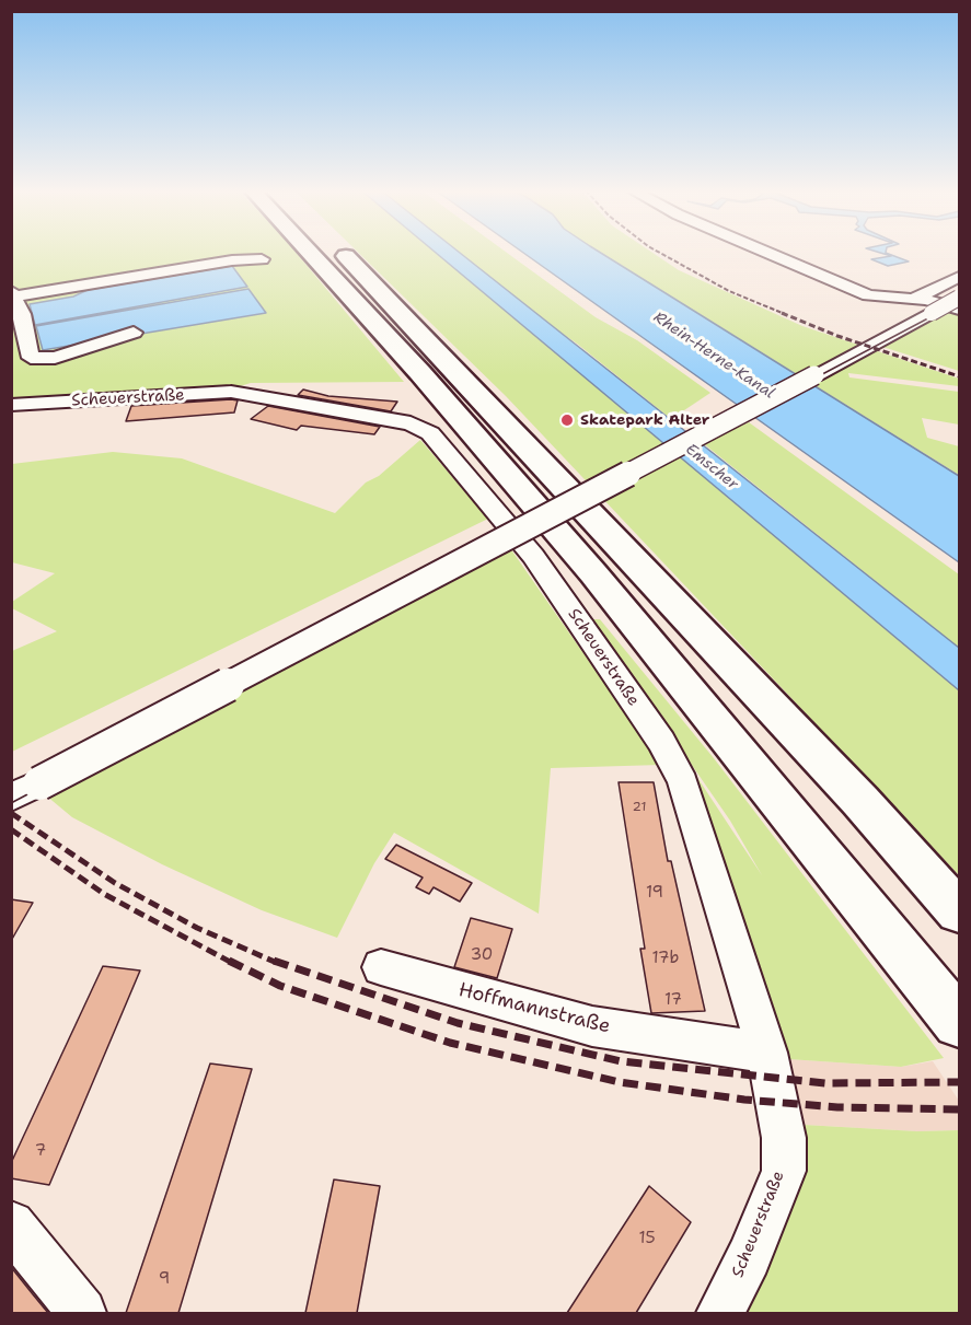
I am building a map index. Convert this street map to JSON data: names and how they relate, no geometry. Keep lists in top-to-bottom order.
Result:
{
  "streets": {
    "street": ["Scheuerstraße", "Hoffmannstraße"]
  },
  "crossings": [
    ["Scheuerstraße", "Hoffmannstraße"]
  ],
  "water": ["Rhein-Herne-Kanal", "Emscher"],
  "places": ["Skatepark Alter"],
  "house_numbers": [
    "21",
    "19",
    "30",
    "17b",
    "17",
    "7",
    "15",
    "9"
  ]
}
